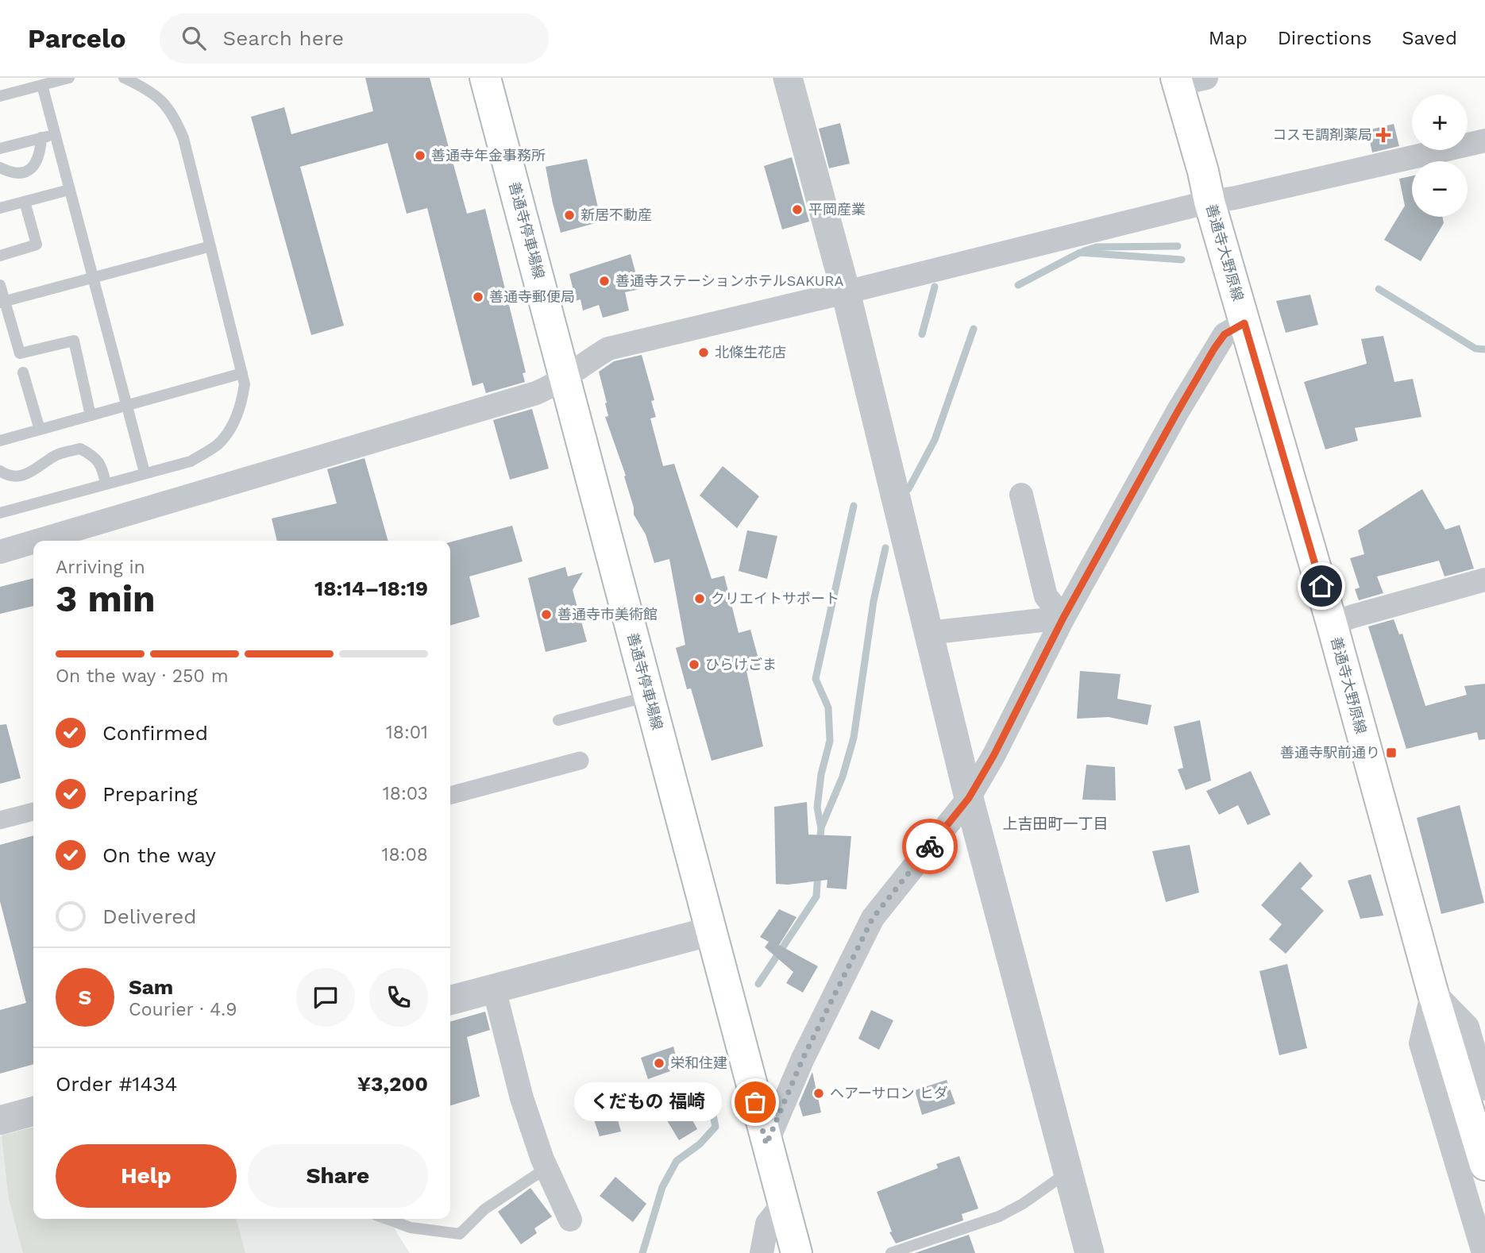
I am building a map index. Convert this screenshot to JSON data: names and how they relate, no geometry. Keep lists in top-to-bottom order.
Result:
{
  "streets": {
    "main road": ["善通寺停車場線", "善通寺大野原線"]
  },
  "districts": ["上吉田町一丁目"],
  "places": {
    "health": ["コスモ調剤薬局"],
    "other": [
      "善通寺年金事務所",
      "平岡産業",
      "新居不動産",
      "善通寺ステーションホテルSAKURA",
      "善通寺郵便局",
      "北條生花店",
      "クリエイトサポート",
      "善通寺市美術館",
      "ひらけごま",
      "栄和住建",
      "ヘアーサロン ヒダ",
      "くだもの 福崎"
    ],
    "transit": ["善通寺駅前通り"]
  },
  "page": {
    "header": "Parcelo",
    "search": "Search here",
    "nav": ["Map", "Directions", "Saved"],
    "map_buttons": ["+", "−"],
    "heading": ["3 min", "Arriving in", "18:14–18:19"],
    "panel": [
      "Sam",
      "Courier · 4.9",
      "Order #1434",
      "¥3,200"
    ],
    "bar": "On the way · 250 m",
    "list": [
      ["Confirmed", "18:01"],
      ["Preparing", "18:03"],
      ["On the way", "18:08"],
      "Delivered"
    ],
    "round": "S",
    "bubble": "くだもの 福崎",
    "buttons": ["Help", "Share"]
  }
}
